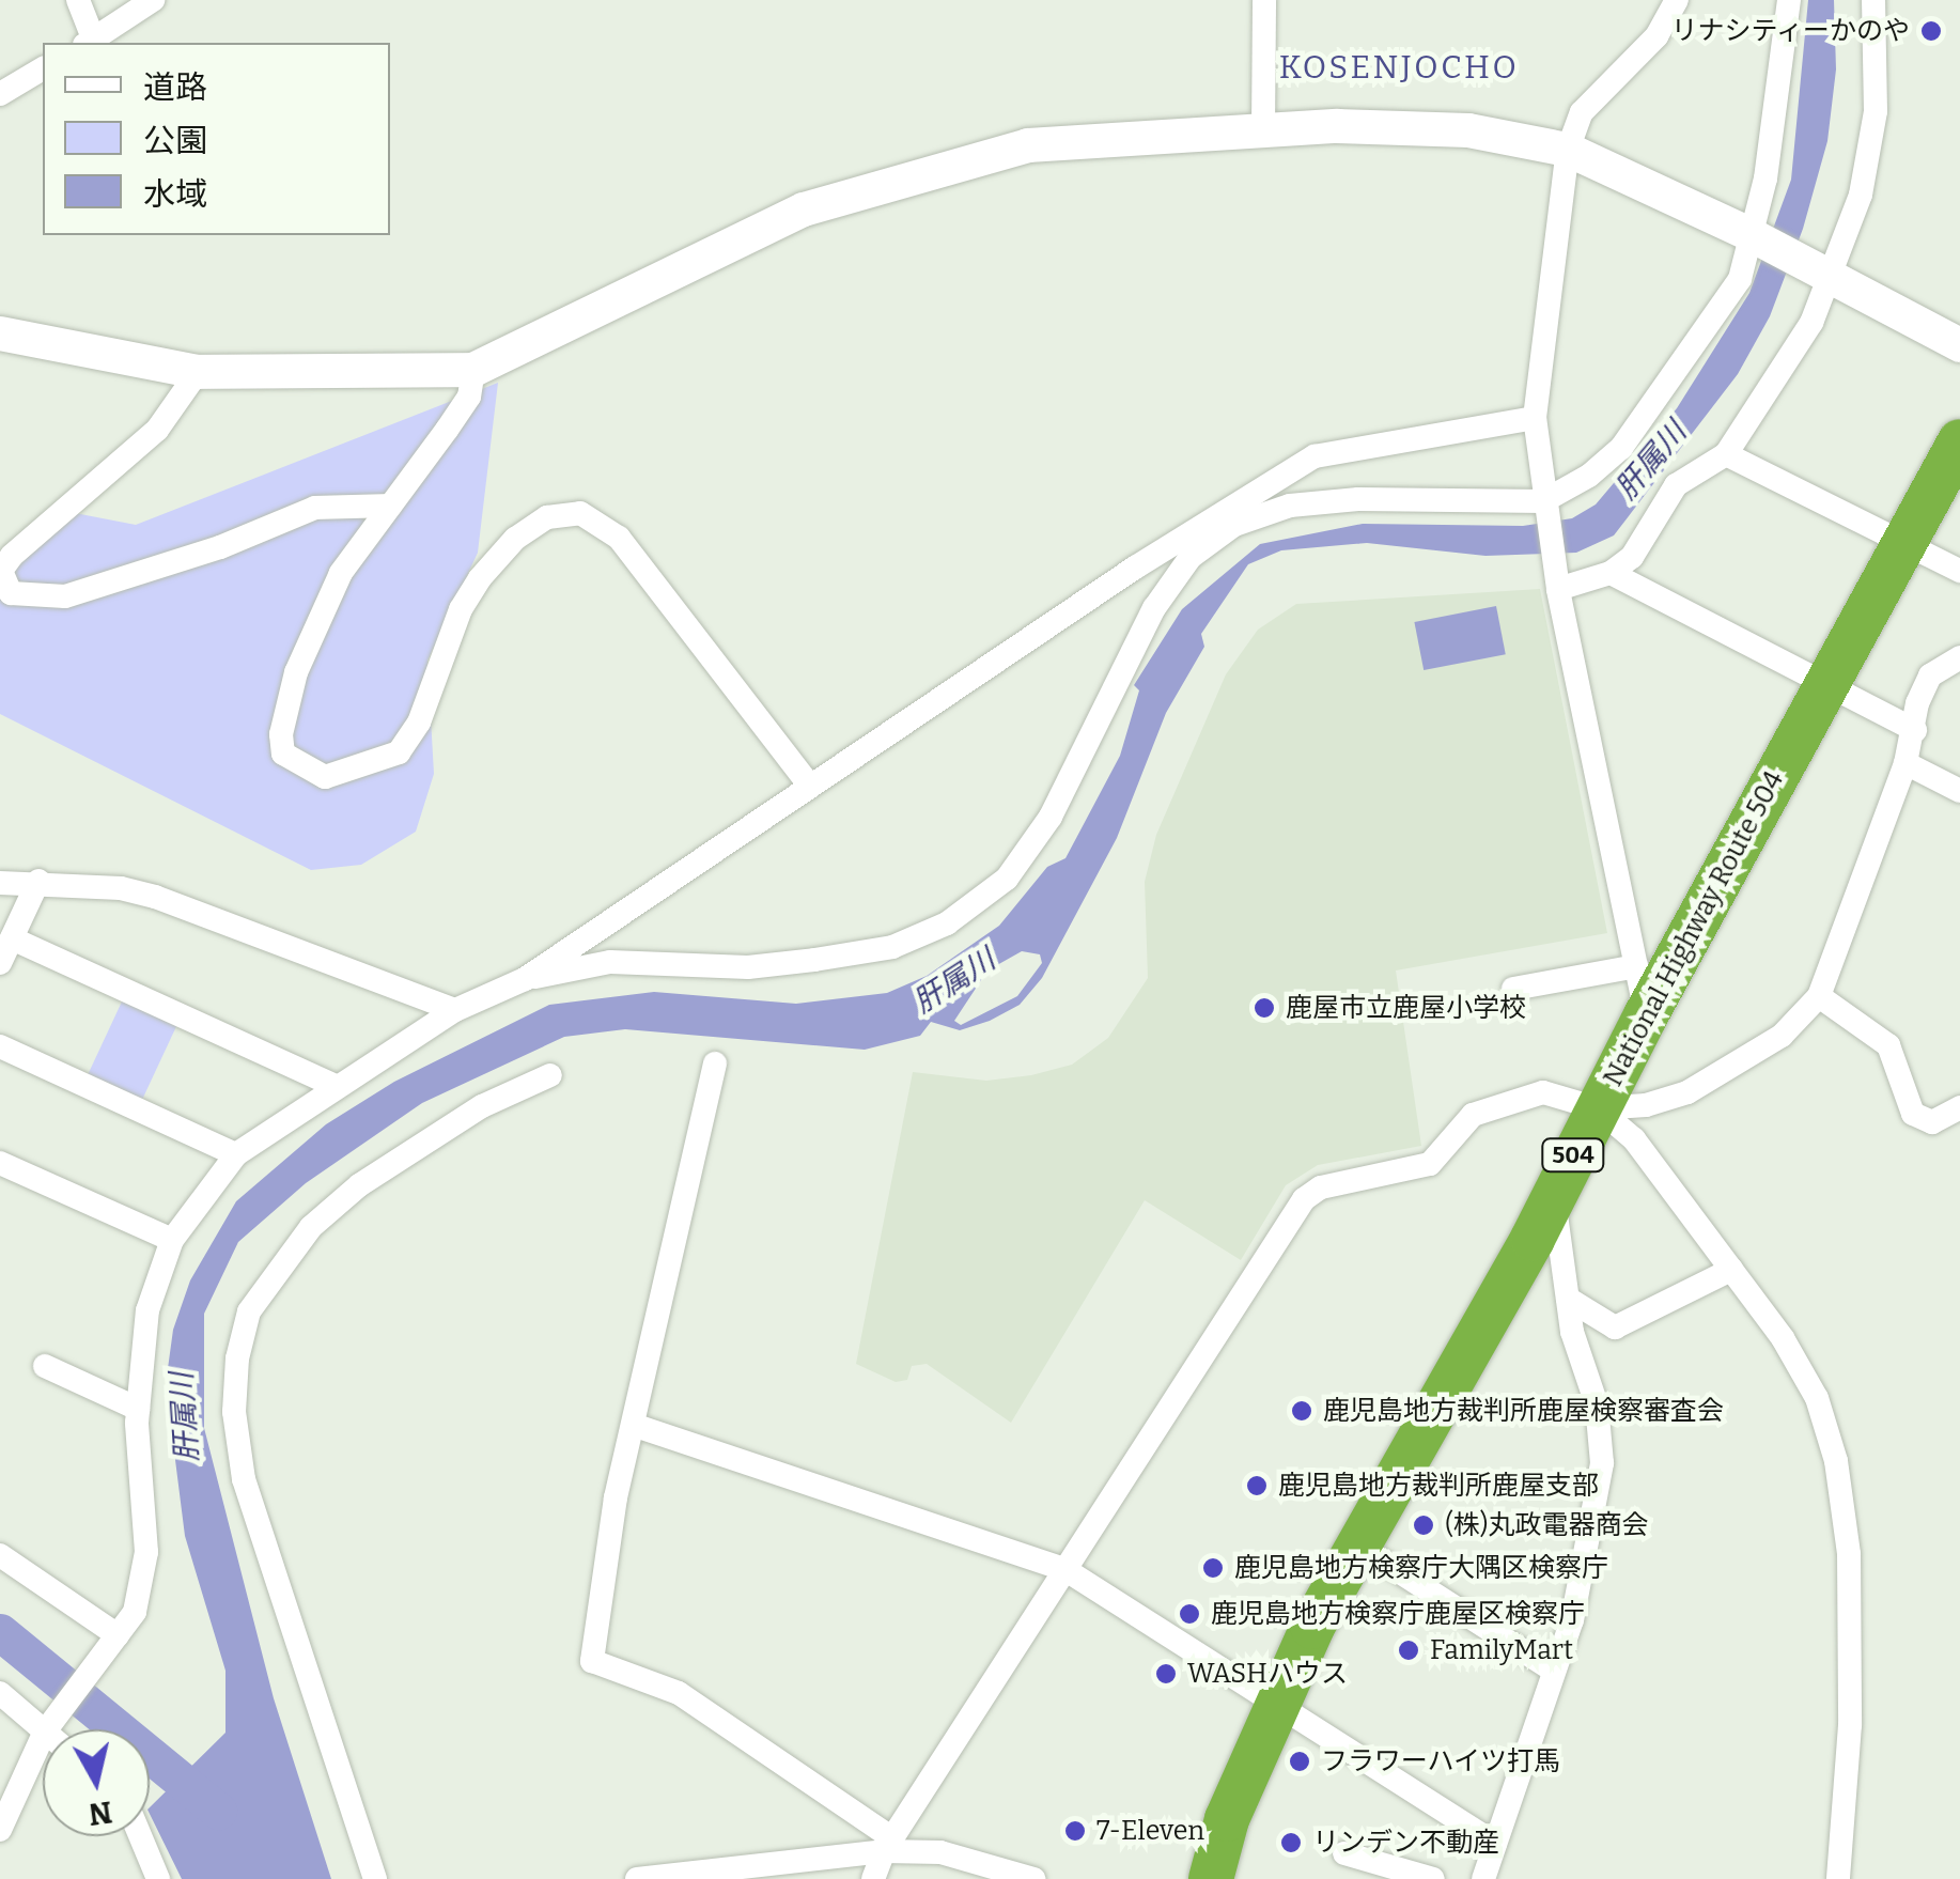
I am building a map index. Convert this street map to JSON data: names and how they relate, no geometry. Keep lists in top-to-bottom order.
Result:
{
  "streets": {
    "highway": ["National Highway Route 504", "504"]
  },
  "districts": ["KOSENJOCHO"],
  "water": ["肝属川"],
  "places": [
    "リナシティーかのや",
    "鹿屋市立鹿屋小学校",
    "鹿児島地方裁判所鹿屋検察審査会",
    "鹿児島地方裁判所鹿屋支部",
    "(株)丸政電器商会",
    "鹿児島地方検察庁大隅区検察庁",
    "鹿児島地方検察庁鹿屋区検察庁",
    "FamilyMart",
    "WASHハウス",
    "フラワーハイツ打馬",
    "7-Eleven",
    "リンデン不動産"
  ],
  "legend": ["道路", "公園", "水域"],
  "north": "bottom"
}
